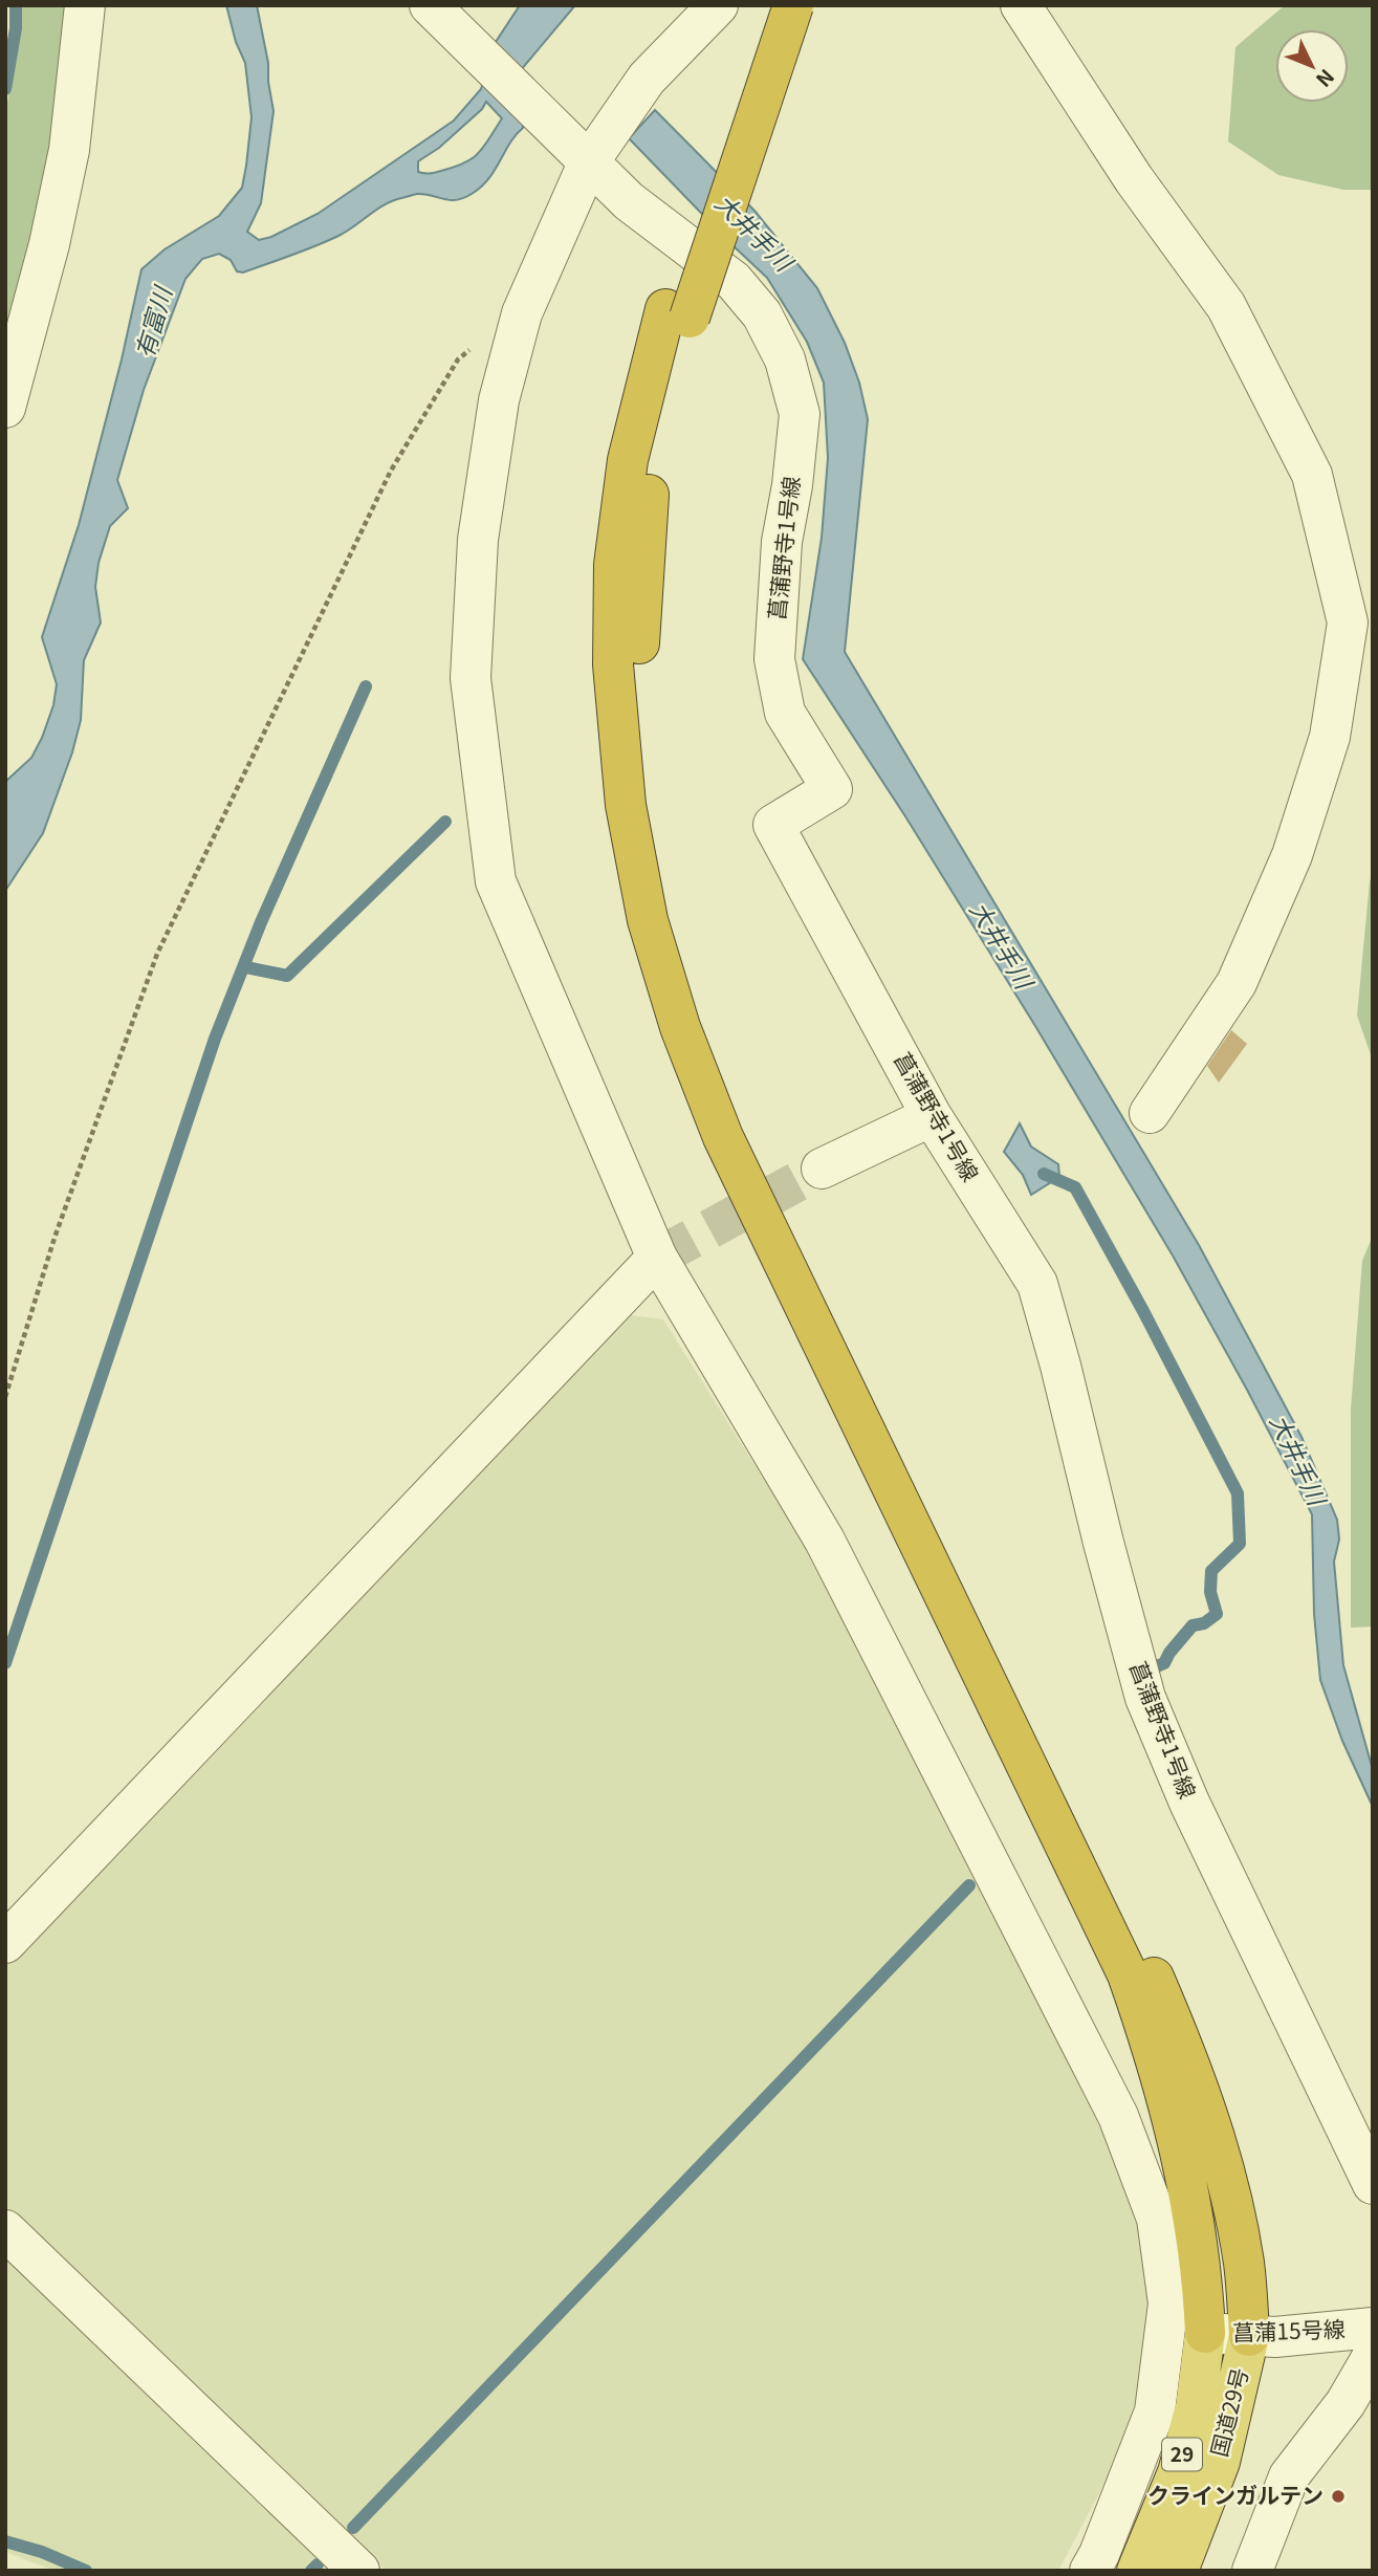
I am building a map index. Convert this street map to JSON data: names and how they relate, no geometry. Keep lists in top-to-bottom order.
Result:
{
  "streets": {
    "highway": ["国道29号", "29"],
    "street": ["菖蒲野寺1号線", "菖蒲15号線"]
  },
  "crossings": [
    ["菖蒲15号線", "国道29号"]
  ],
  "water": ["大井手川", "有富川"],
  "places": ["クラインガルテン"],
  "north": "bottom right"
}
